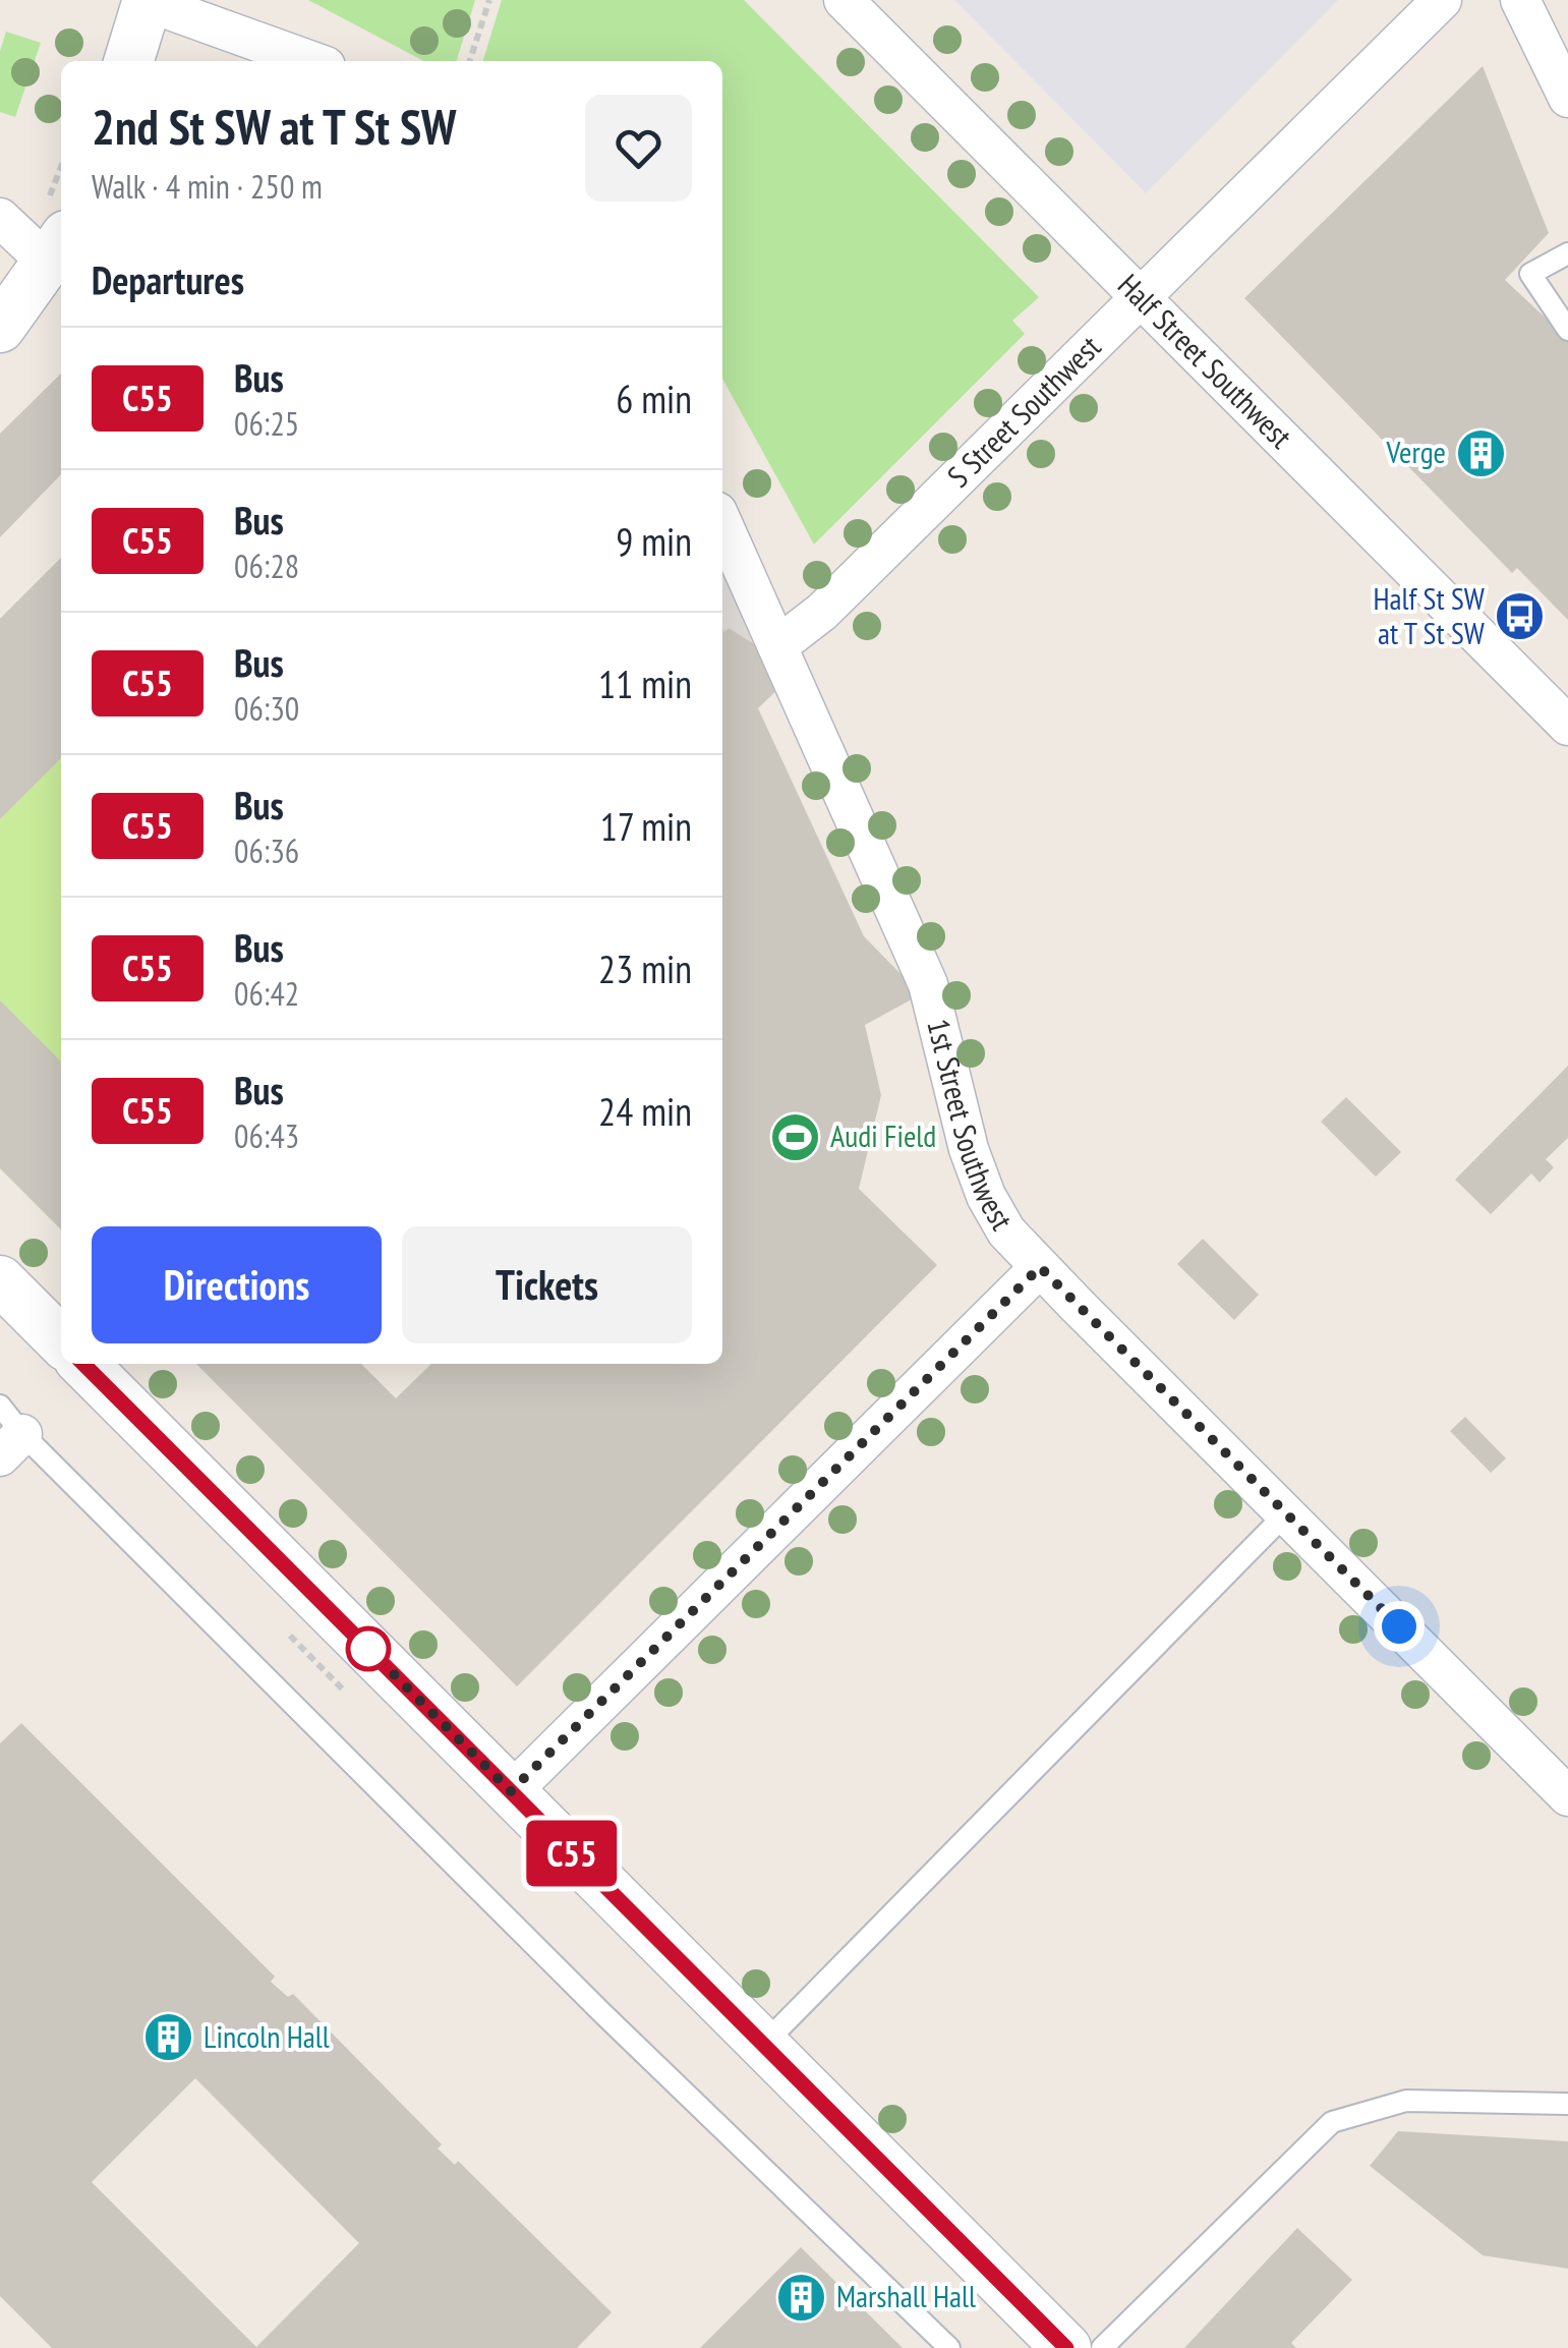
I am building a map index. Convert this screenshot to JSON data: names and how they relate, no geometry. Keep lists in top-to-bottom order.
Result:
{
  "streets": {
    "street": ["Half Street Southwest", "S Street Southwest", "1st Street Southwest"]
  },
  "crossings": [
    ["Half Street Southwest", "S Street Southwest"],
    ["S Street Southwest", "1st Street Southwest"]
  ],
  "places": {
    "building": ["Verge", "Lincoln Hall", "Marshall Hall"],
    "bus stop": ["Half St SW at T St SW"],
    "sports": ["Audi Field"]
  },
  "lines": ["bus line C55"],
  "page": {
    "on_map": "C55",
    "heading": [
      ["2nd St SW at T St SW", "Walk · 4 min · 250 m"],
      "Departures"
    ],
    "list": [
      {
        "mark": "C55",
        "name": "Bus",
        "note": "06:25",
        "value": "6 min"
      },
      {
        "mark": "C55",
        "name": "Bus",
        "note": "06:28",
        "value": "9 min"
      },
      {
        "mark": "C55",
        "name": "Bus",
        "note": "06:30",
        "value": "11 min"
      },
      {
        "mark": "C55",
        "name": "Bus",
        "note": "06:36",
        "value": "17 min"
      },
      {
        "mark": "C55",
        "name": "Bus",
        "note": "06:42",
        "value": "23 min"
      },
      {
        "mark": "C55",
        "name": "Bus",
        "note": "06:43",
        "value": "24 min"
      }
    ],
    "buttons": ["Directions", "Tickets"]
  }
}
